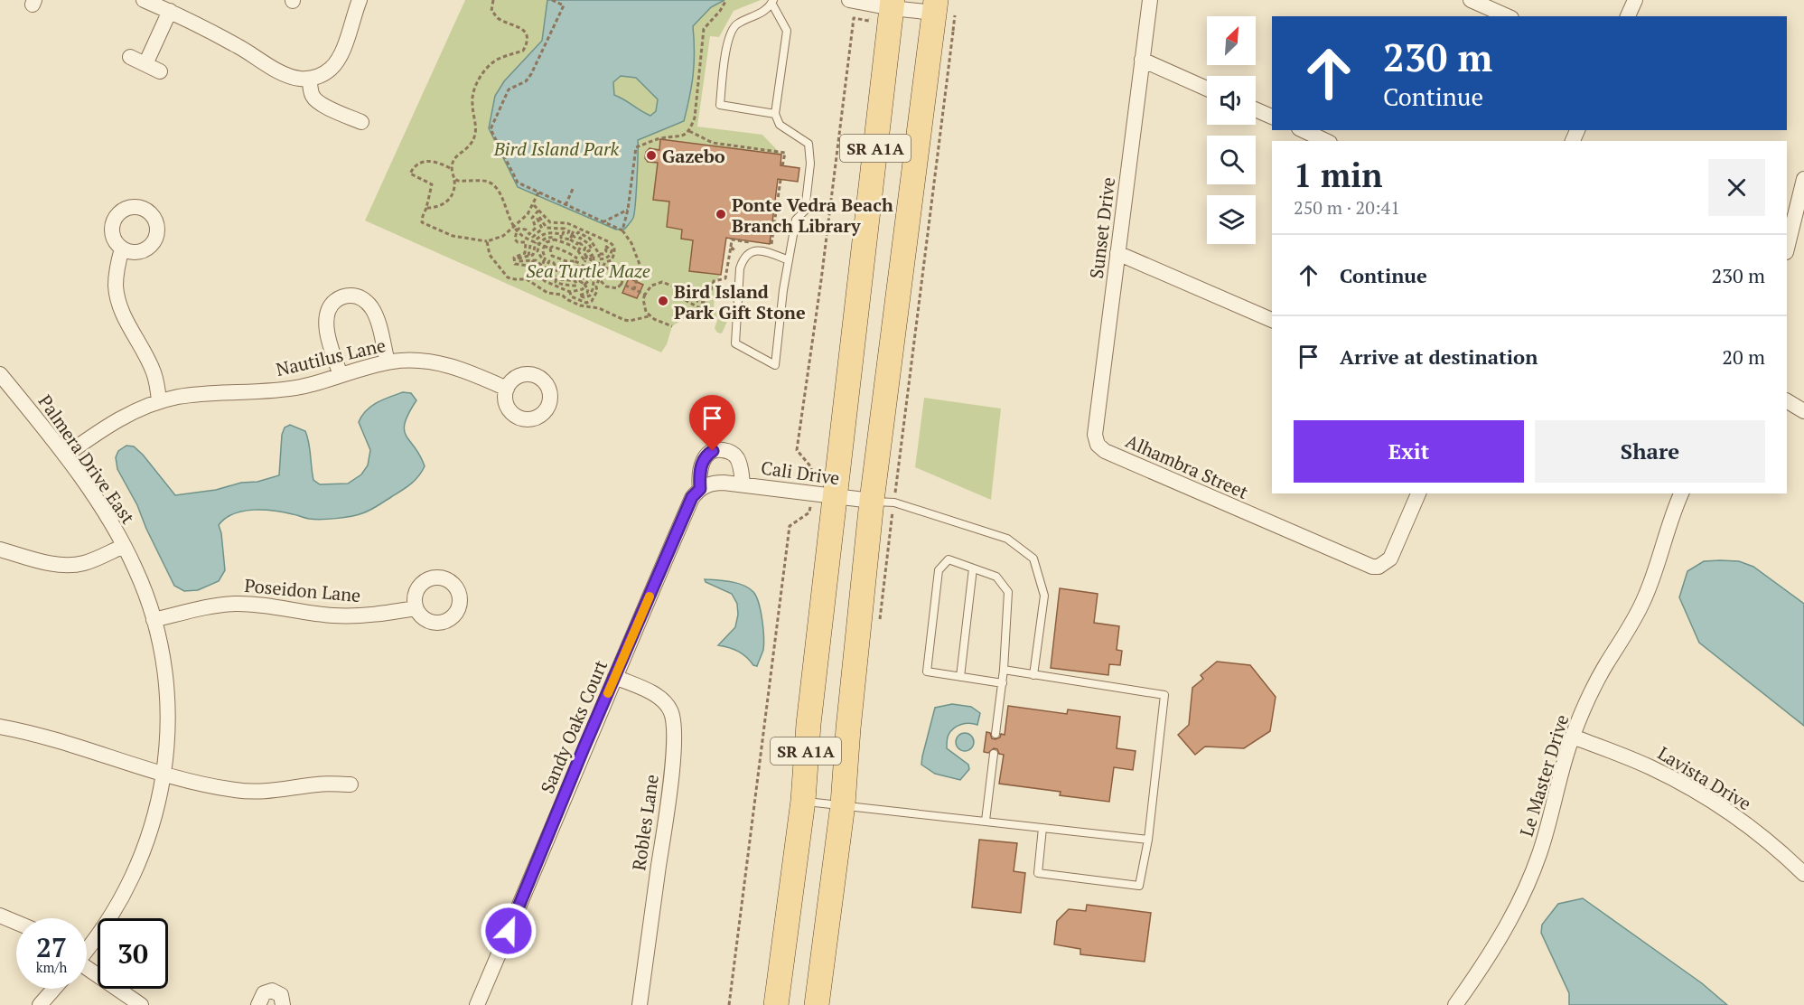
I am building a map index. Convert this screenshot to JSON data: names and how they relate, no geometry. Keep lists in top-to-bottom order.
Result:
{
  "streets": {
    "main road": ["SR A1A"],
    "street": [
      "Sunset Drive",
      "Nautilus Lane",
      "Palmera Drive East",
      "Alhambra Street",
      "Cali Drive",
      "Poseidon Lane",
      "Sandy Oaks Court",
      "Le Master Drive",
      "Lavista Drive",
      "Robles Lane"
    ]
  },
  "crossings": [
    ["SR A1A", "Cali Drive"],
    ["Sunset Drive", "Alhambra Street"],
    ["Nautilus Lane", "Palmera Drive East"],
    ["Palmera Drive East", "Poseidon Lane"],
    ["Cali Drive", "Sandy Oaks Court"],
    ["Sandy Oaks Court", "Robles Lane"],
    ["Le Master Drive", "Lavista Drive"]
  ],
  "parks": ["Bird Island Park", "Sea Turtle Maze"],
  "places": ["Gazebo", "Ponte Vedra Beach Branch Library", "Bird Island Park Gift Stone"],
  "north": "top right",
  "page": {
    "turn": ["230 m", "Continue"],
    "heading": ["1 min", "250 m · 20:41"],
    "list": [
      {
        "name": "Continue",
        "value": "230 m"
      },
      {
        "name": "Arrive at destination",
        "value": "20 m"
      }
    ],
    "buttons": ["Exit", "Share"],
    "speed": "27 km/h",
    "limit": "30"
  }
}
